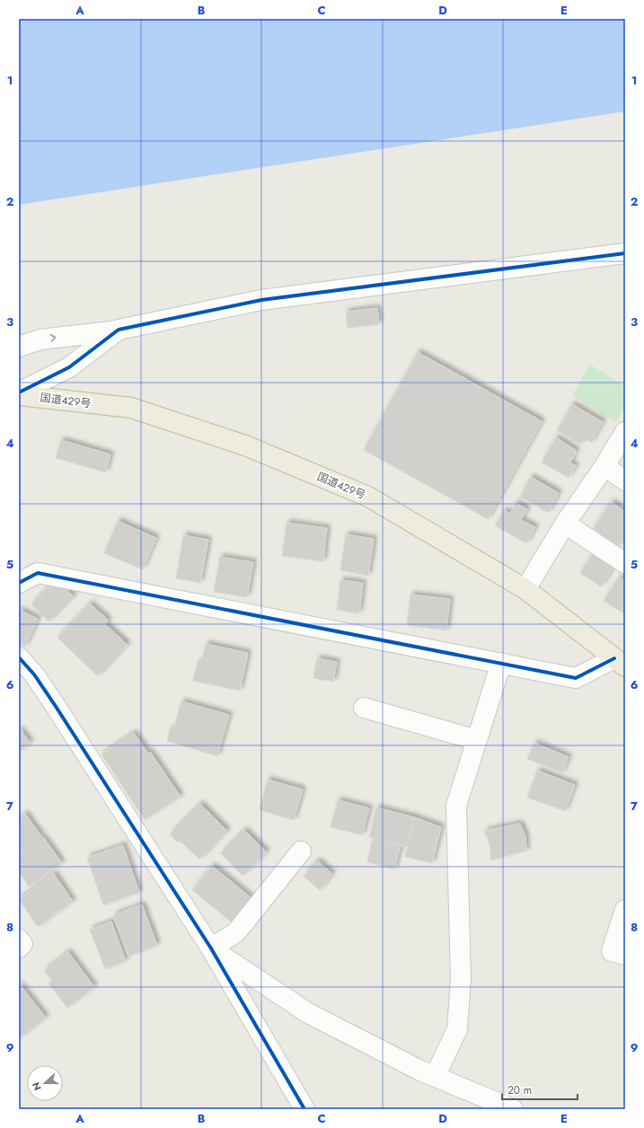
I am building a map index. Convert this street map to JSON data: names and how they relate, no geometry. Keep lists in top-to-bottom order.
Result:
{
  "streets": {
    "highway": ["国道429号"]
  },
  "scale_bar": "20 m",
  "north": "left",
  "grid": {
    "columns": [
      "A",
      "B",
      "C",
      "D",
      "E"
    ],
    "rows": [
      "1",
      "2",
      "3",
      "4",
      "5",
      "6",
      "7",
      "8",
      "9"
    ]
  }
}
